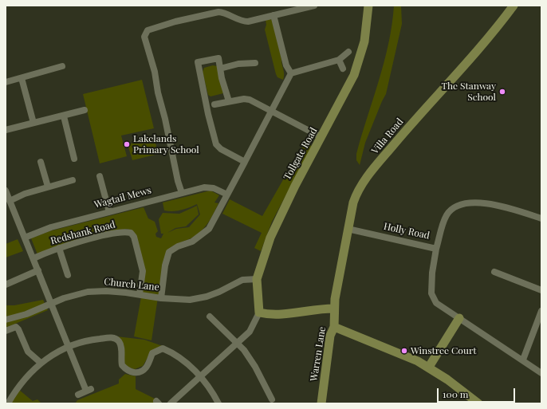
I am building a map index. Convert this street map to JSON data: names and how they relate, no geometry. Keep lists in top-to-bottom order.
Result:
{
  "streets": {
    "street": [
      "Villa Road",
      "Tollgate Road",
      "Wagtail Mews",
      "Holly Road",
      "Redshank Road",
      "Church Lane",
      "Warren Lane"
    ]
  },
  "crossings": [
    ["Villa Road", "Holly Road"],
    ["Villa Road", "Warren Lane"],
    ["Tollgate Road", "Church Lane"],
    ["Redshank Road", "Church Lane"]
  ],
  "places": ["The Stanway School", "Lakelands Primary School", "Winstree Court"],
  "scale_bar": "100 m"
}
